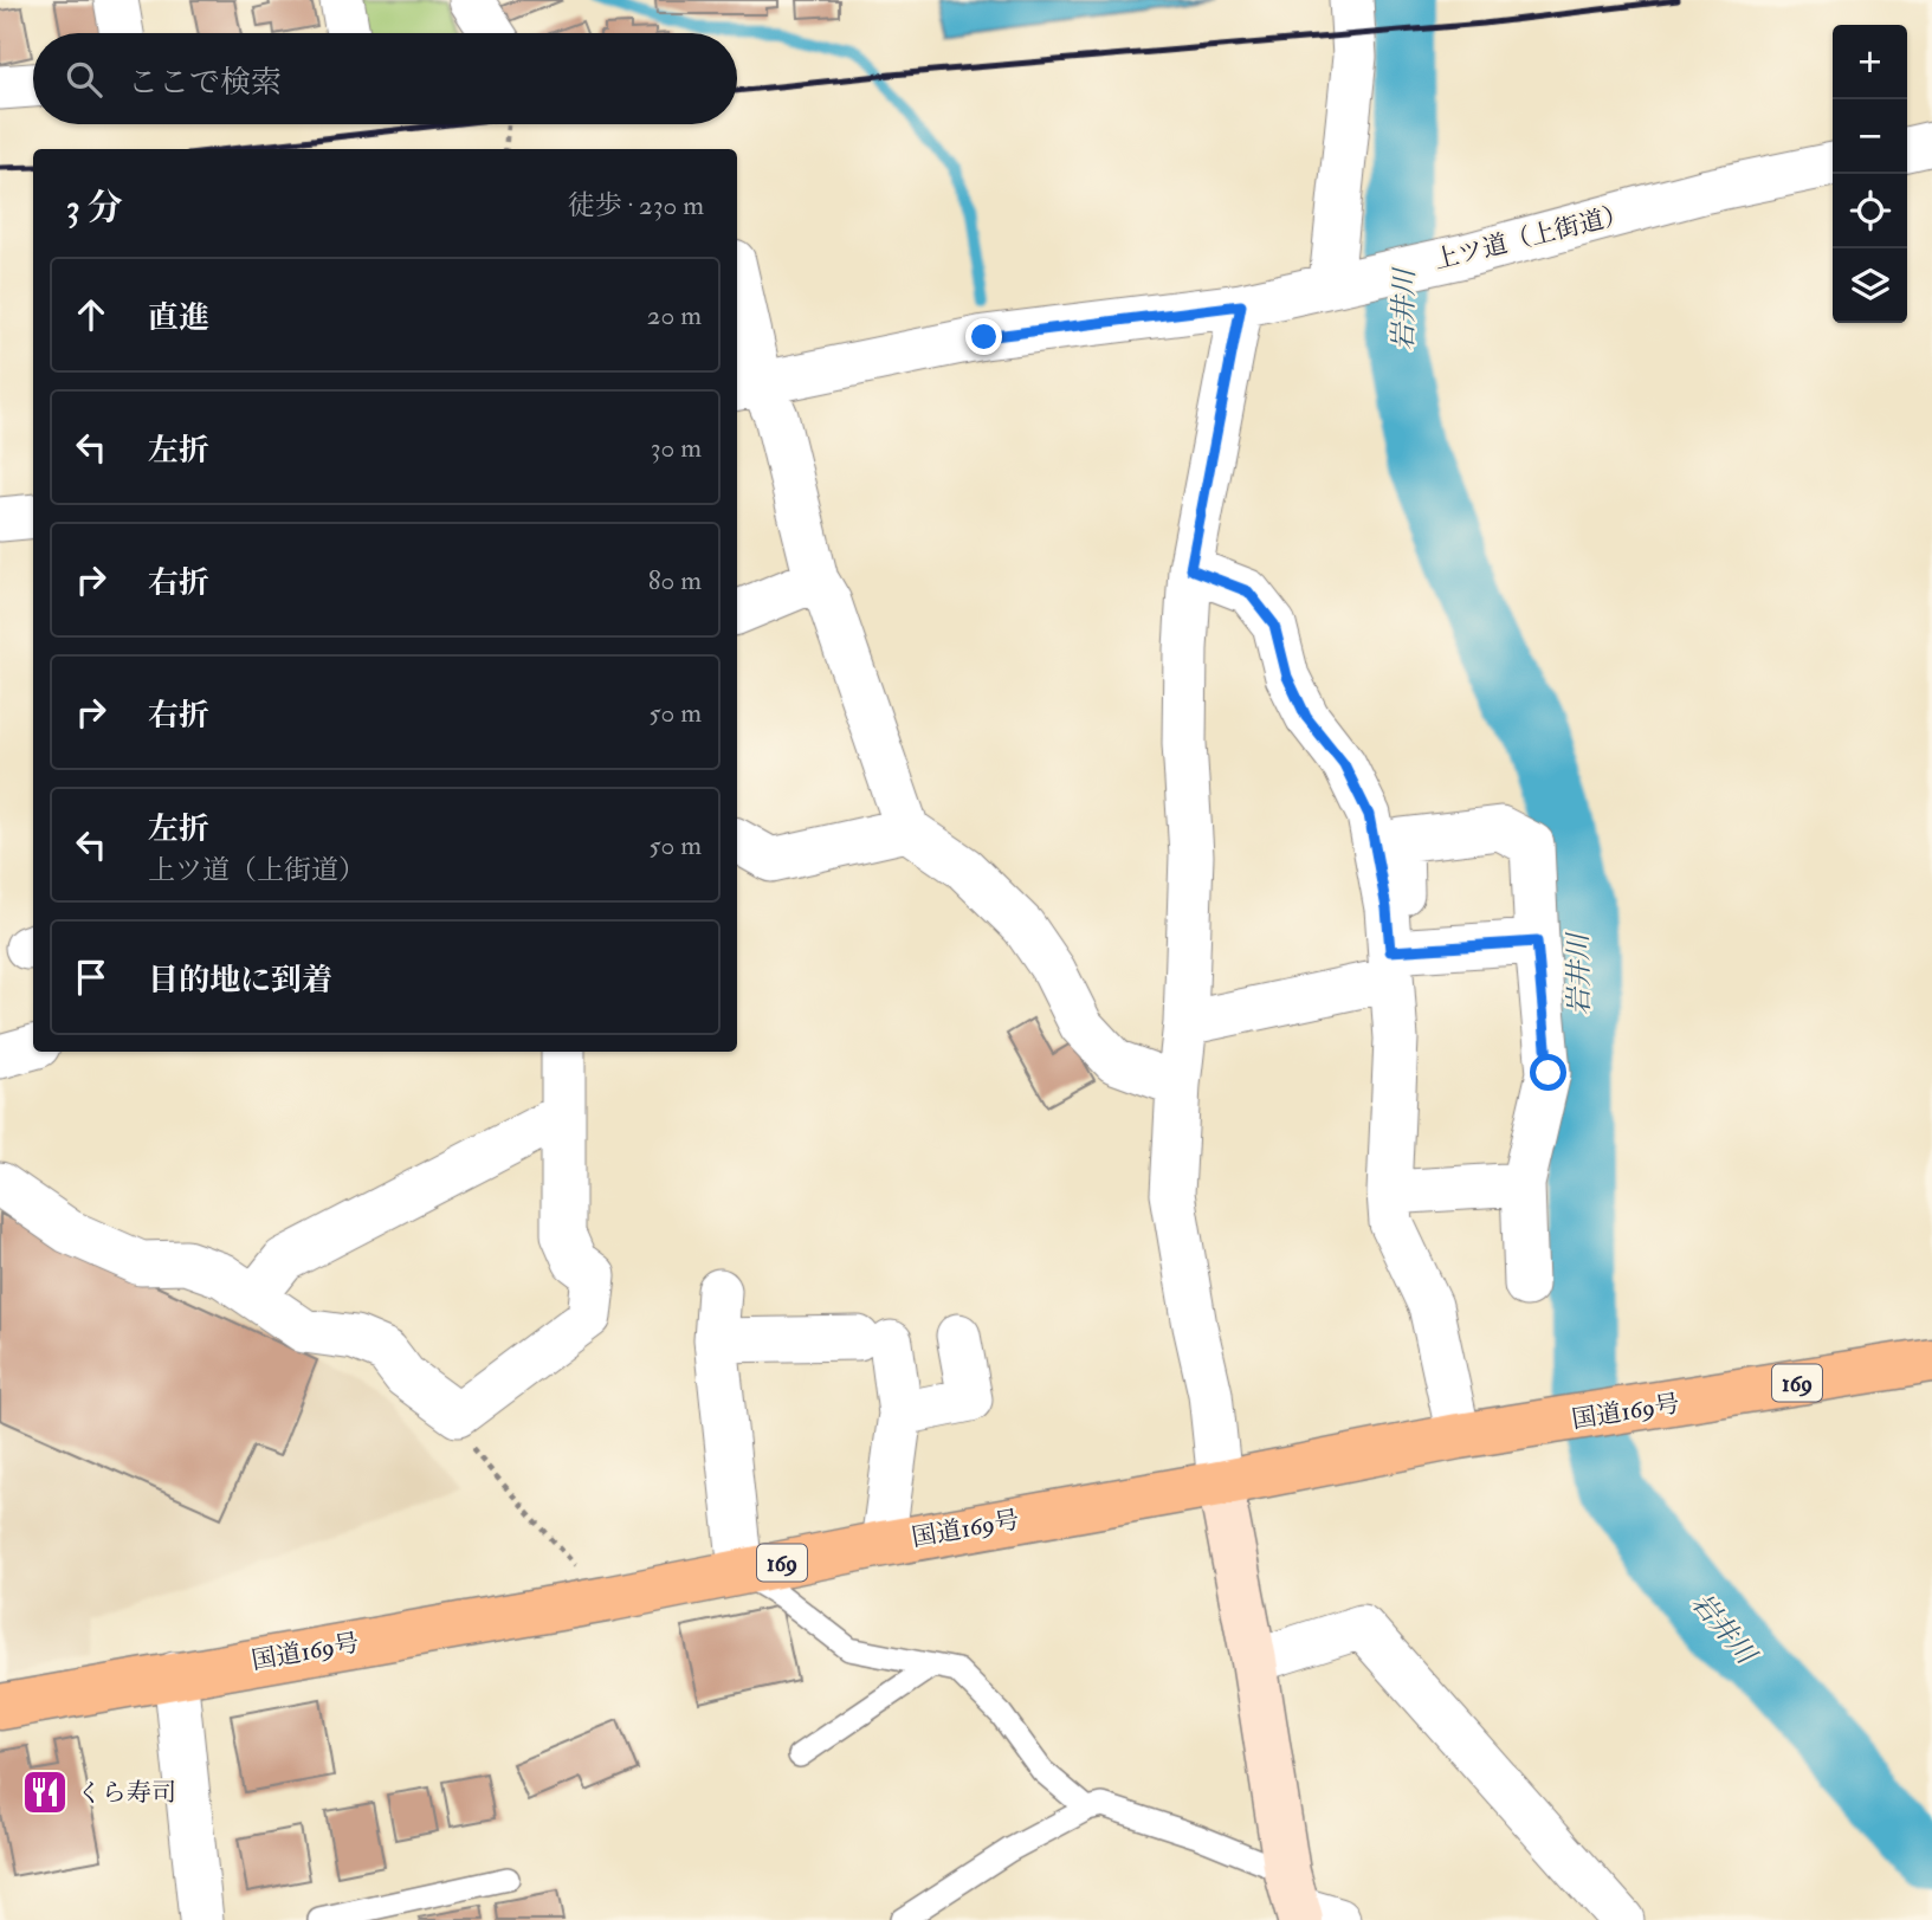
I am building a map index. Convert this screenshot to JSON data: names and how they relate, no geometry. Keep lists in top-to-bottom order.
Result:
{
  "streets": {
    "highway": ["169", "国道169号"],
    "street": ["上ツ道（上街道）"]
  },
  "water": ["岩井川"],
  "places": {
    "restaurant": ["くら寿司"]
  },
  "page": {
    "map_buttons": ["+", "−"],
    "search": "ここで検索",
    "heading": ["3 分", "徒歩 · 230 m"],
    "list": [
      ["直進", "20 m"],
      ["左折", "30 m"],
      ["右折", "80 m"],
      ["右折", "50 m"],
      ["左折", "上ツ道（上街道）", "50 m"],
      "目的地に到着"
    ]
  }
}
